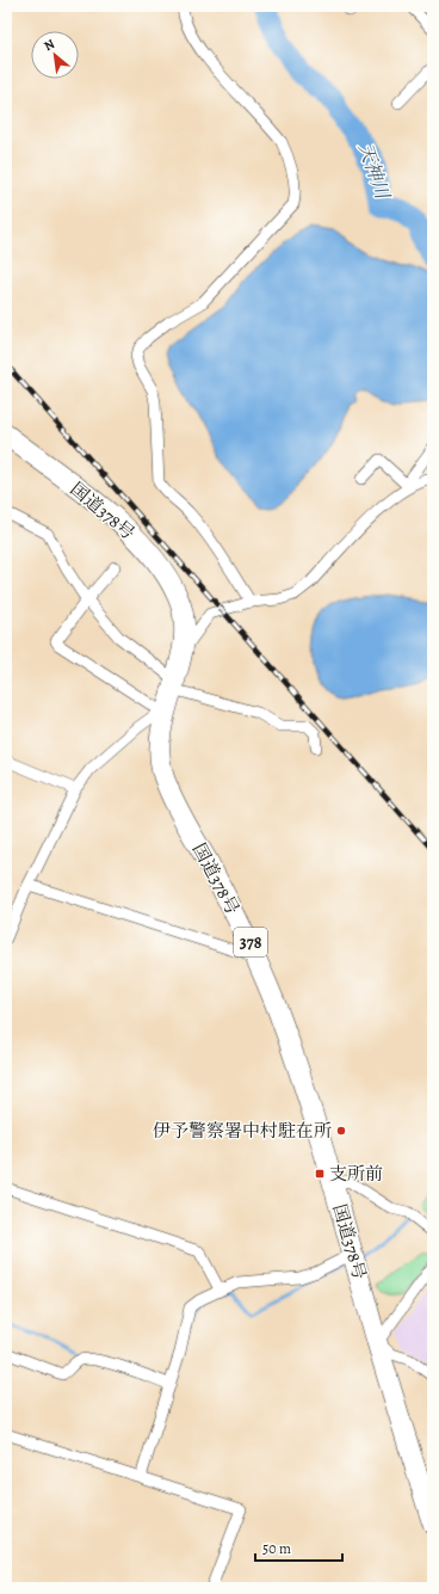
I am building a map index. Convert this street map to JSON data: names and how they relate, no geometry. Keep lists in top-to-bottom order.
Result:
{
  "streets": {
    "highway": ["国道378号", "378"]
  },
  "water": ["天神川"],
  "places": {
    "other": ["伊予警察署中村駐在所"],
    "transit": ["支所前"]
  },
  "scale_bar": "50 m",
  "north": "top left"
}
